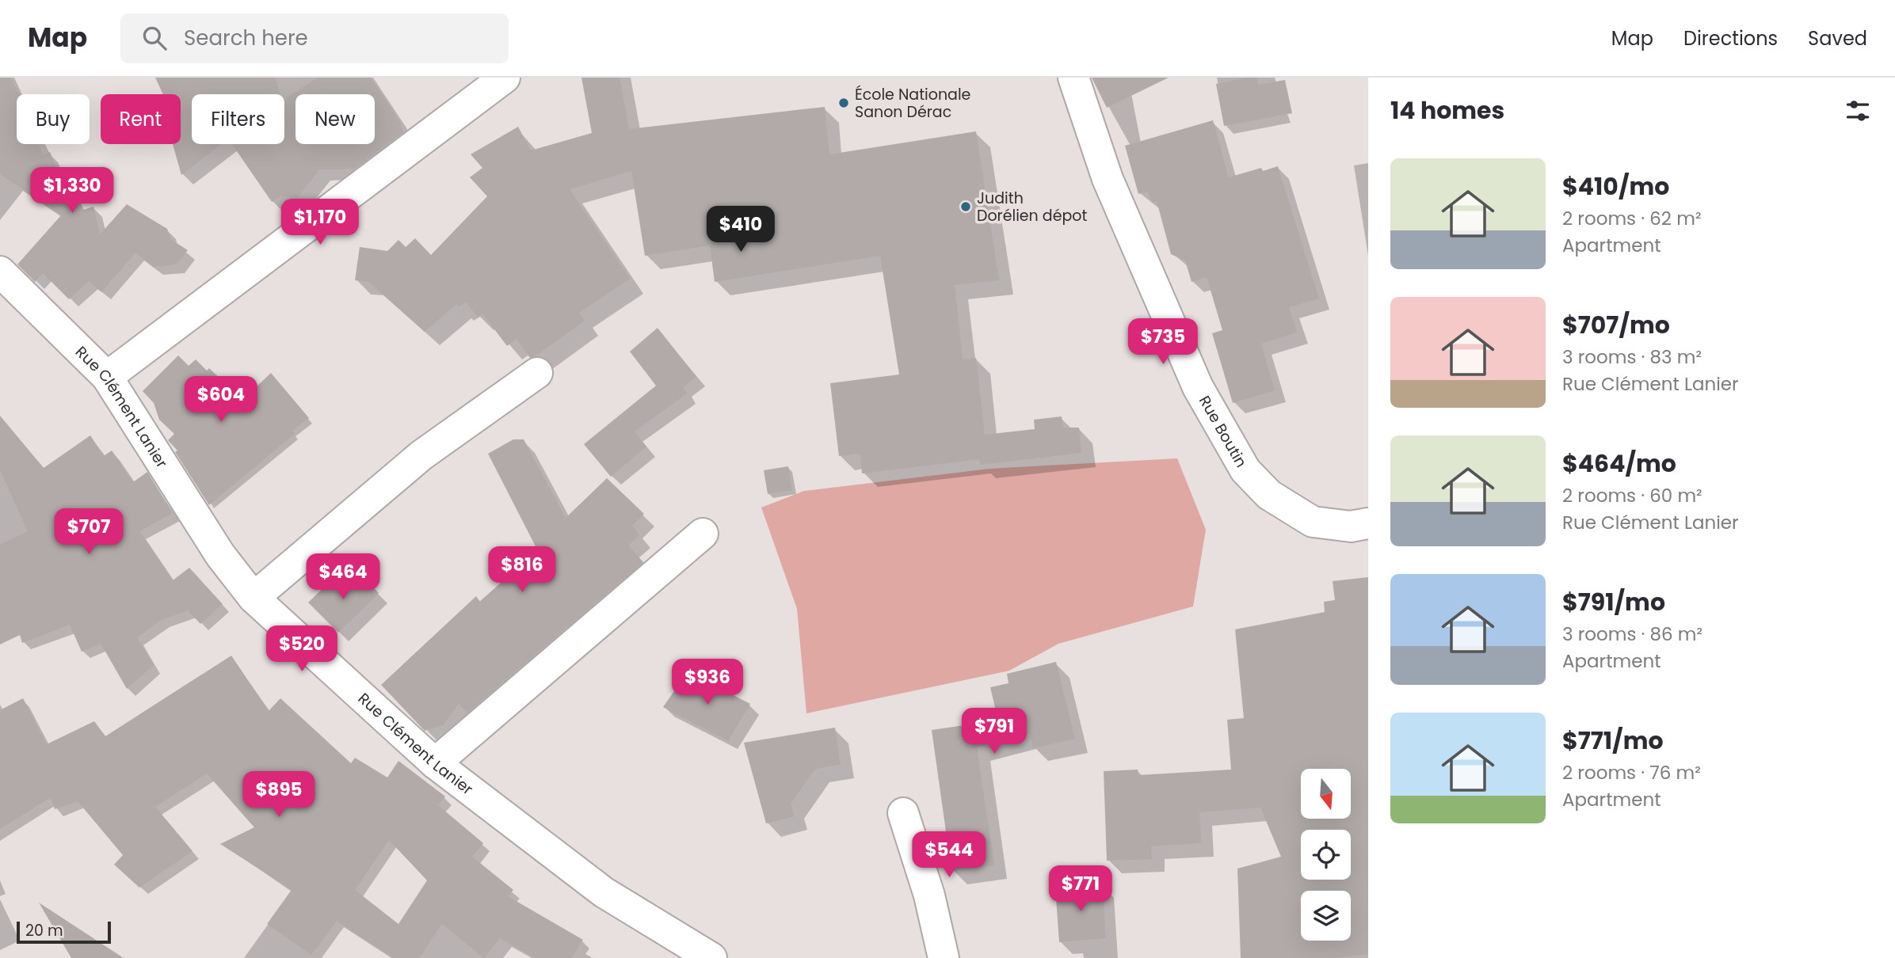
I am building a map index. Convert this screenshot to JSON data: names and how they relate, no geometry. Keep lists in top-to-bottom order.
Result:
{
  "streets": {
    "street": ["Rue Clément Lanier", "Rue Boutin"]
  },
  "places": ["École Nationale Sanon Dérac", "Judith Dorélien dépot"],
  "scale_bar": "20 m",
  "north": "bottom",
  "page": {
    "header": "Map",
    "search": "Search here",
    "nav": ["Map", "Directions", "Saved"],
    "heading": "14 homes",
    "chip": [
      "Buy",
      "Rent",
      "Filters",
      "New"
    ],
    "list": [
      {
        "name": "$410/mo",
        "note": "2 rooms · 62 m² · Apartment"
      },
      {
        "name": "$707/mo",
        "note": "3 rooms · 83 m² · Rue Clément Lanier"
      },
      {
        "name": "$464/mo",
        "note": "2 rooms · 60 m² · Rue Clément Lanier"
      },
      {
        "name": "$791/mo",
        "note": "3 rooms · 86 m² · Apartment"
      },
      {
        "name": "$771/mo",
        "note": "2 rooms · 76 m² · Apartment"
      }
    ],
    "price": [
      "$1,330",
      "$1,170",
      "$410",
      "$735",
      "$604",
      "$707",
      "$816",
      "$464",
      "$520",
      "$936",
      "$791",
      "$895",
      "$544",
      "$771"
    ],
    "scale": "20 m"
  }
}
